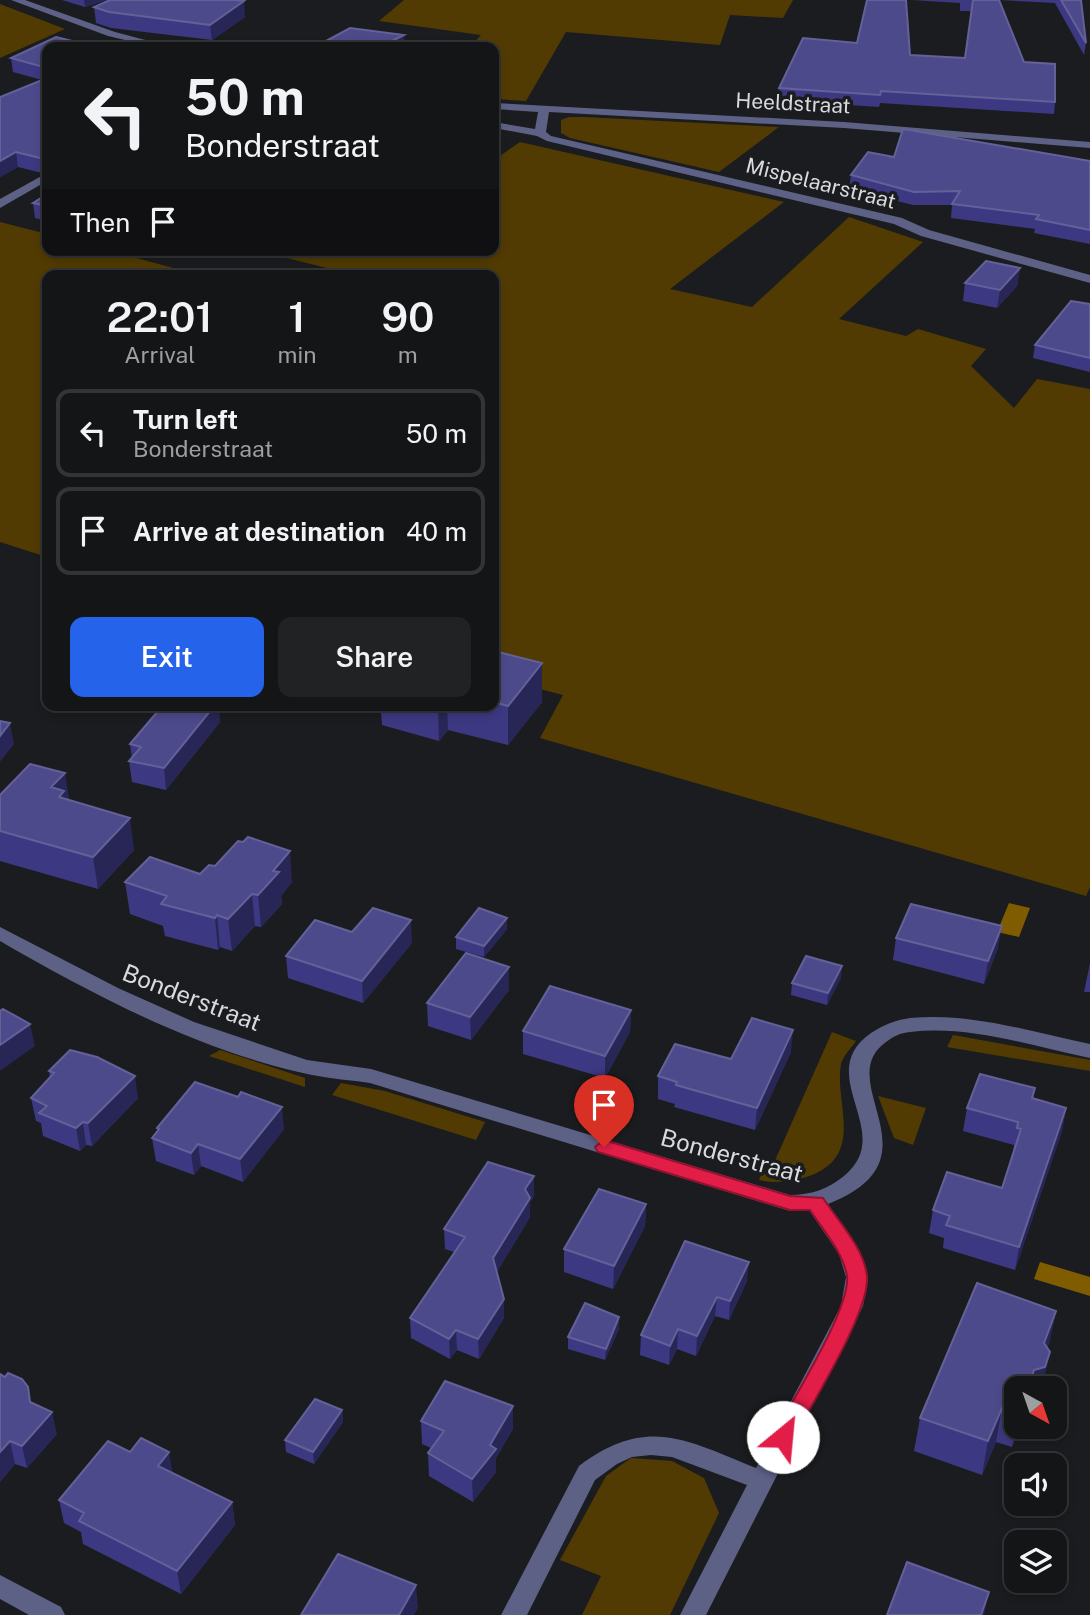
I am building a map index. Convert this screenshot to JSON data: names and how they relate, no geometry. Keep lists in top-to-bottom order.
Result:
{
  "streets": {
    "street": ["Heeldstraat", "Mispelaarstraat", "Bonderstraat"]
  },
  "north": "bottom right",
  "page": {
    "turn": ["50 m", "Bonderstraat"],
    "then": "Then",
    "eta": [
      "22:01",
      "Arrival",
      "1",
      "min",
      "90",
      "m"
    ],
    "list": [
      {
        "name": "Turn left",
        "note": "Bonderstraat",
        "value": "50 m"
      },
      {
        "name": "Arrive at destination",
        "value": "40 m"
      }
    ],
    "buttons": ["Exit", "Share"]
  }
}
